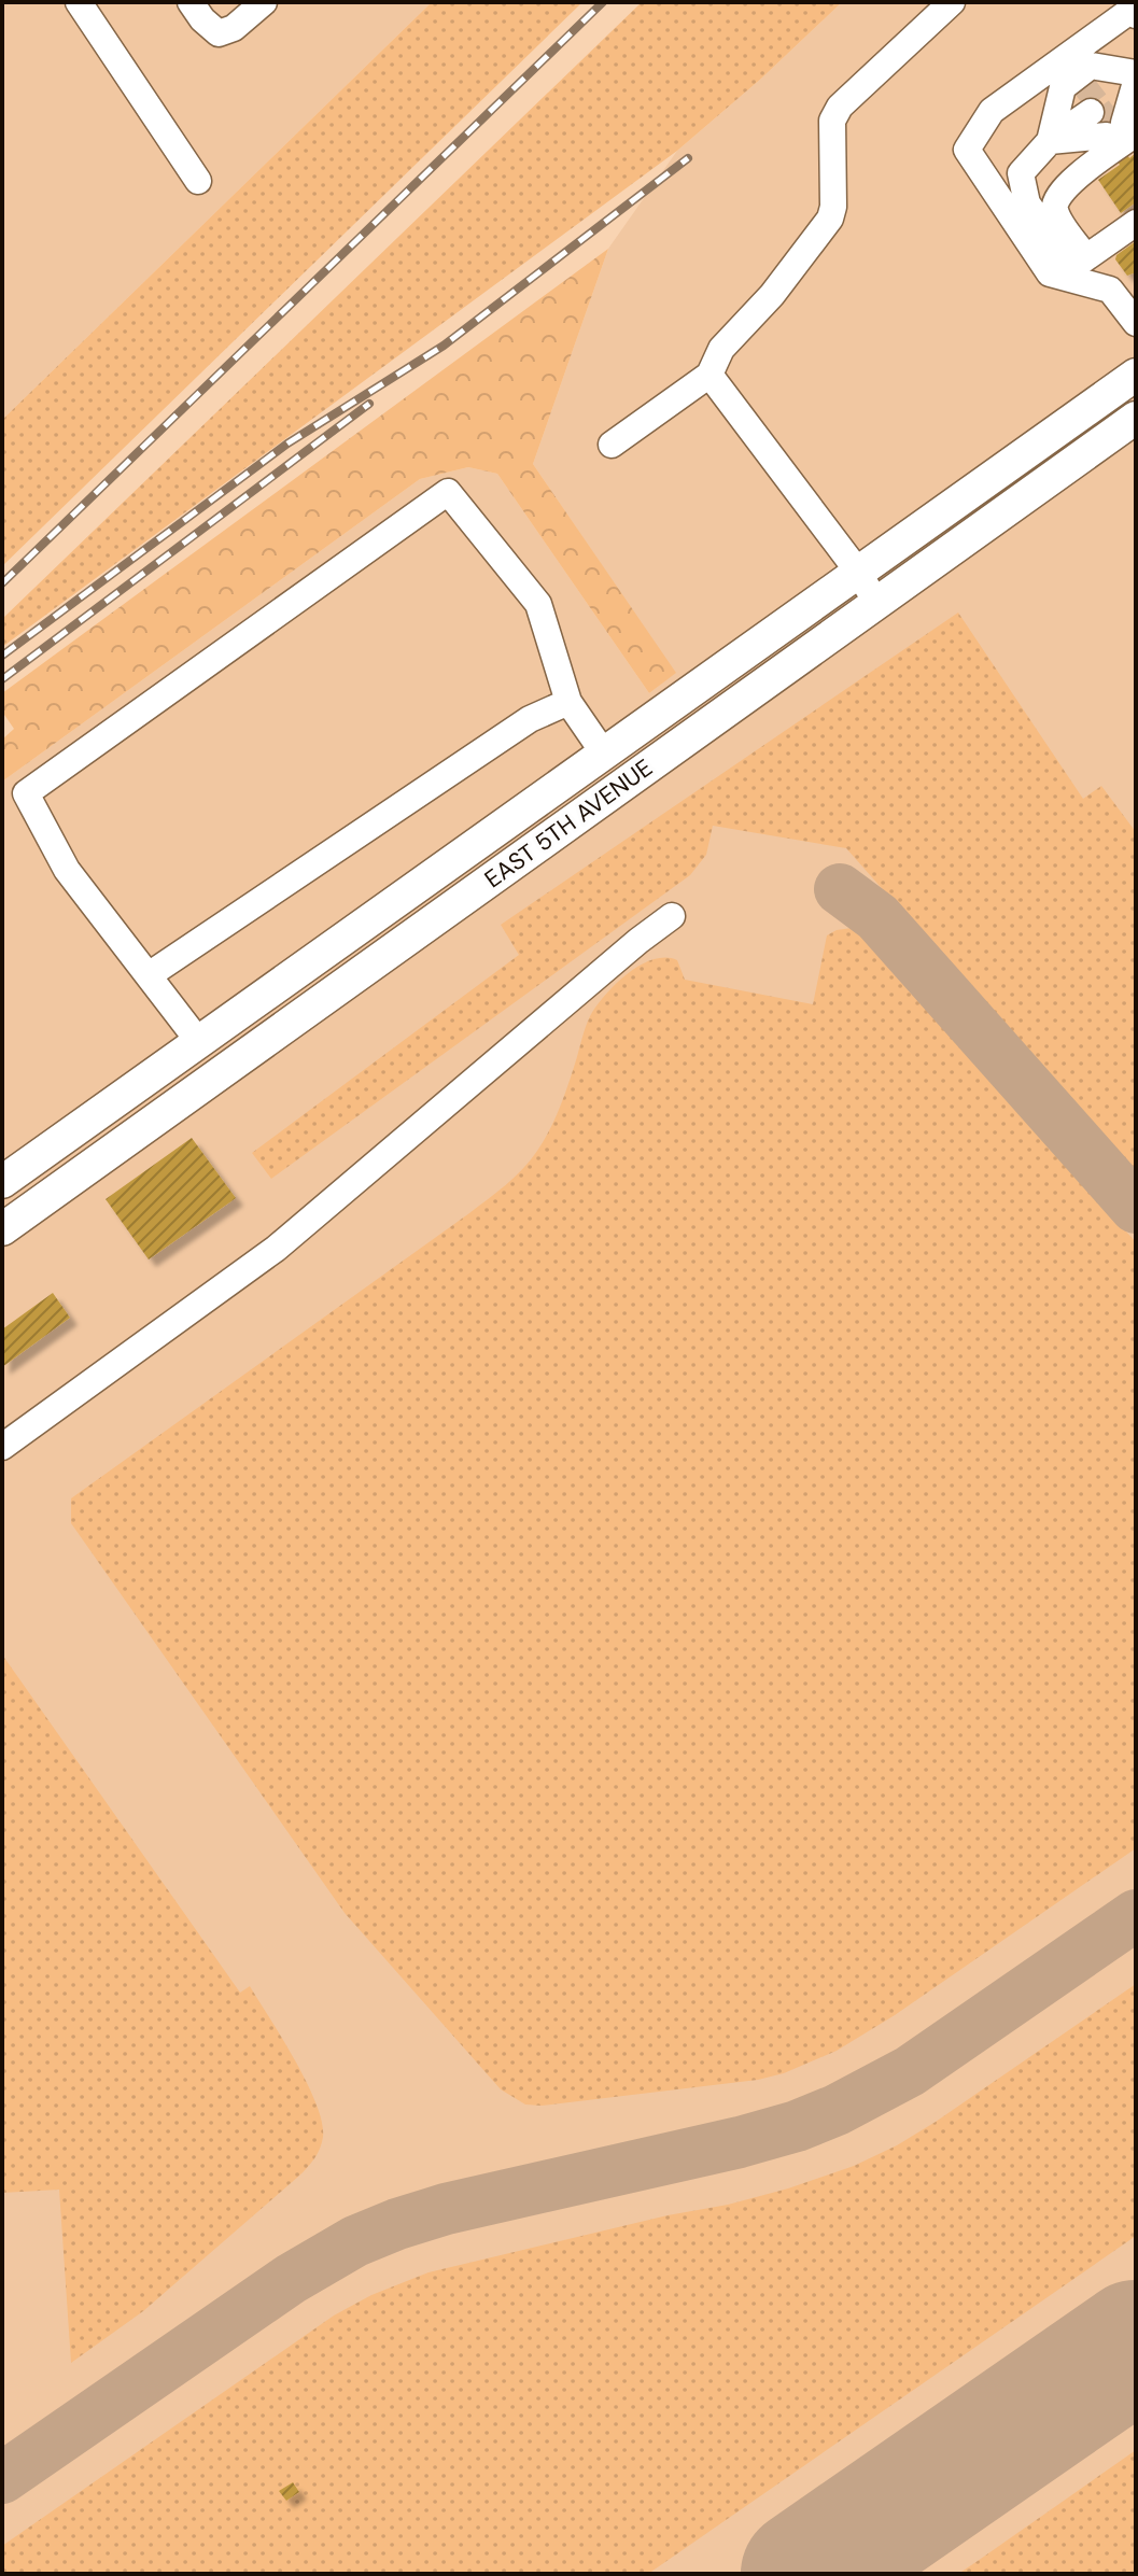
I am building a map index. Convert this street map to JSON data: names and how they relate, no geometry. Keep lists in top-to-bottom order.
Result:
{
  "streets": {
    "main road": ["EAST 5TH AVENUE"]
  }
}
